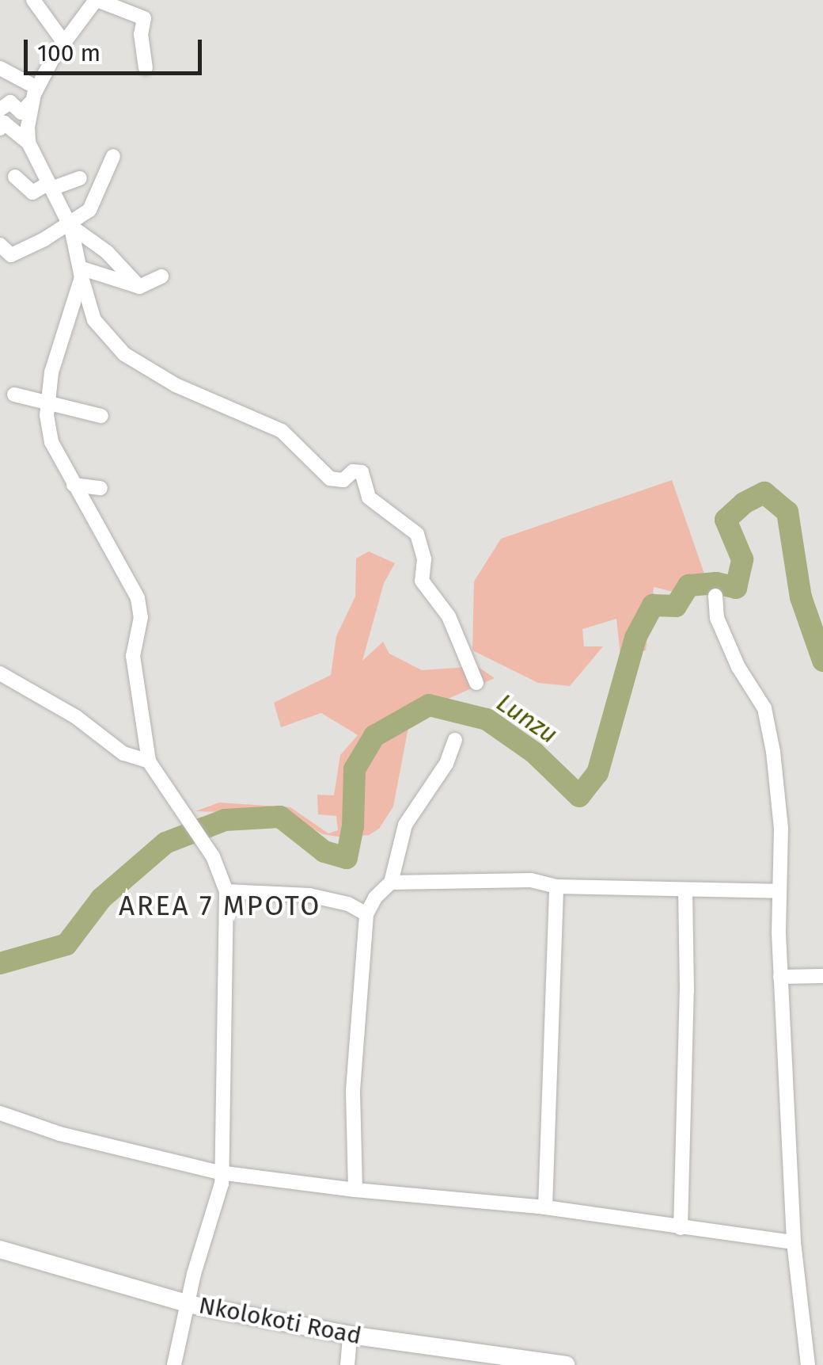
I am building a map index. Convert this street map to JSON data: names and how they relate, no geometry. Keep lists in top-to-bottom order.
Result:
{
  "streets": {
    "main road": ["Nkolokoti Road"]
  },
  "districts": ["AREA 7 MPOTO"],
  "water": ["Lunzu"],
  "scale_bar": "100 m"
}
